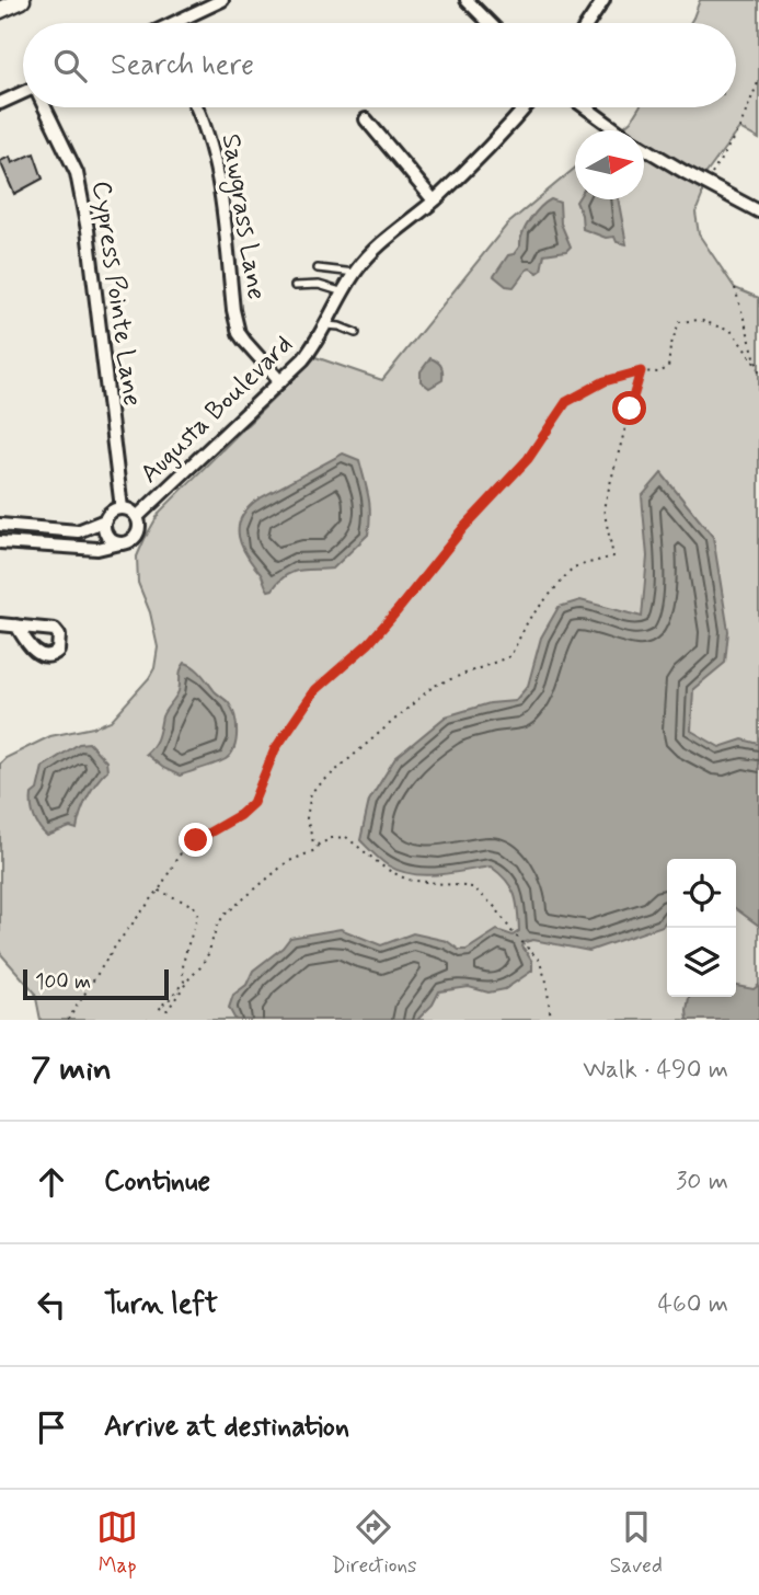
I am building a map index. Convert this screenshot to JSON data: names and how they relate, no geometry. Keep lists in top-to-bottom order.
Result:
{
  "streets": {
    "street": ["Sawgrass Lane", "Cypress Pointe Lane", "Augusta Boulevard"]
  },
  "crossings": [
    ["Sawgrass Lane", "Augusta Boulevard"],
    ["Cypress Pointe Lane", "Augusta Boulevard"]
  ],
  "scale_bar": "100 m",
  "north": "right",
  "page": {
    "search": "Search here",
    "scale": "100 m",
    "heading": ["7 min", "Walk · 490 m"],
    "list": [
      ["Continue", "30 m"],
      ["Turn left", "460 m"],
      "Arrive at destination"
    ],
    "nav": ["Map", "Directions", "Saved"]
  }
}
